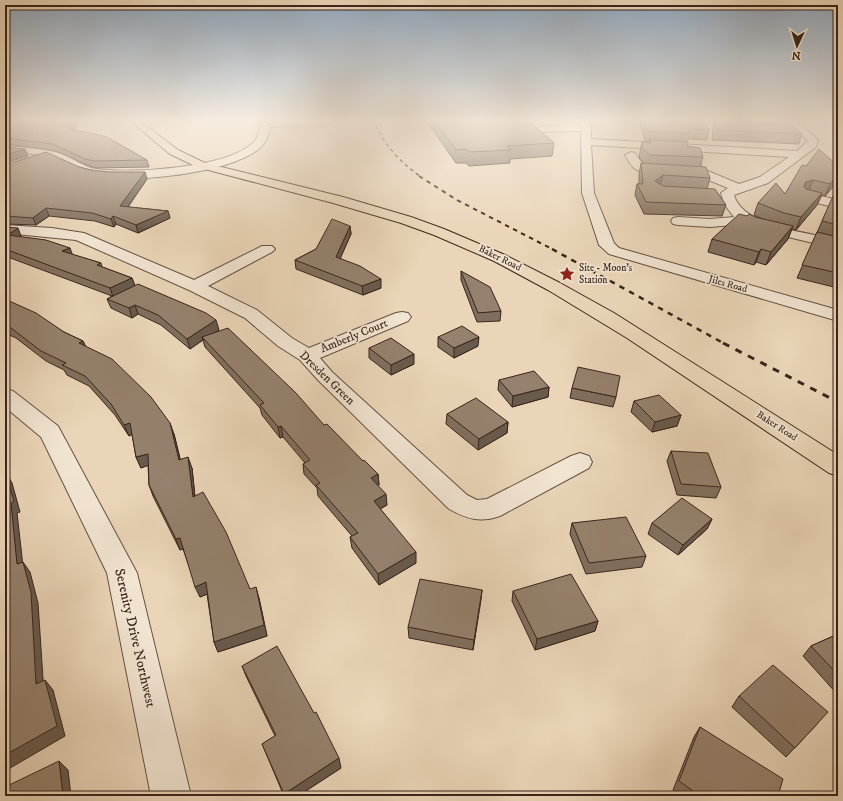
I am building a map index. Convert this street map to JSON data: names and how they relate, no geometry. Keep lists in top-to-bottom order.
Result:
{
  "streets": {
    "main road": ["Baker Road"],
    "street": [
      "Jiles Road",
      "Amberly Court",
      "Dresden Green",
      "Serenity Drive Northwest"
    ]
  },
  "crossings": [
    ["Amberly Court", "Dresden Green"]
  ],
  "places": {
    "place": ["Site - Moon's Station"]
  },
  "north": "bottom"
}
